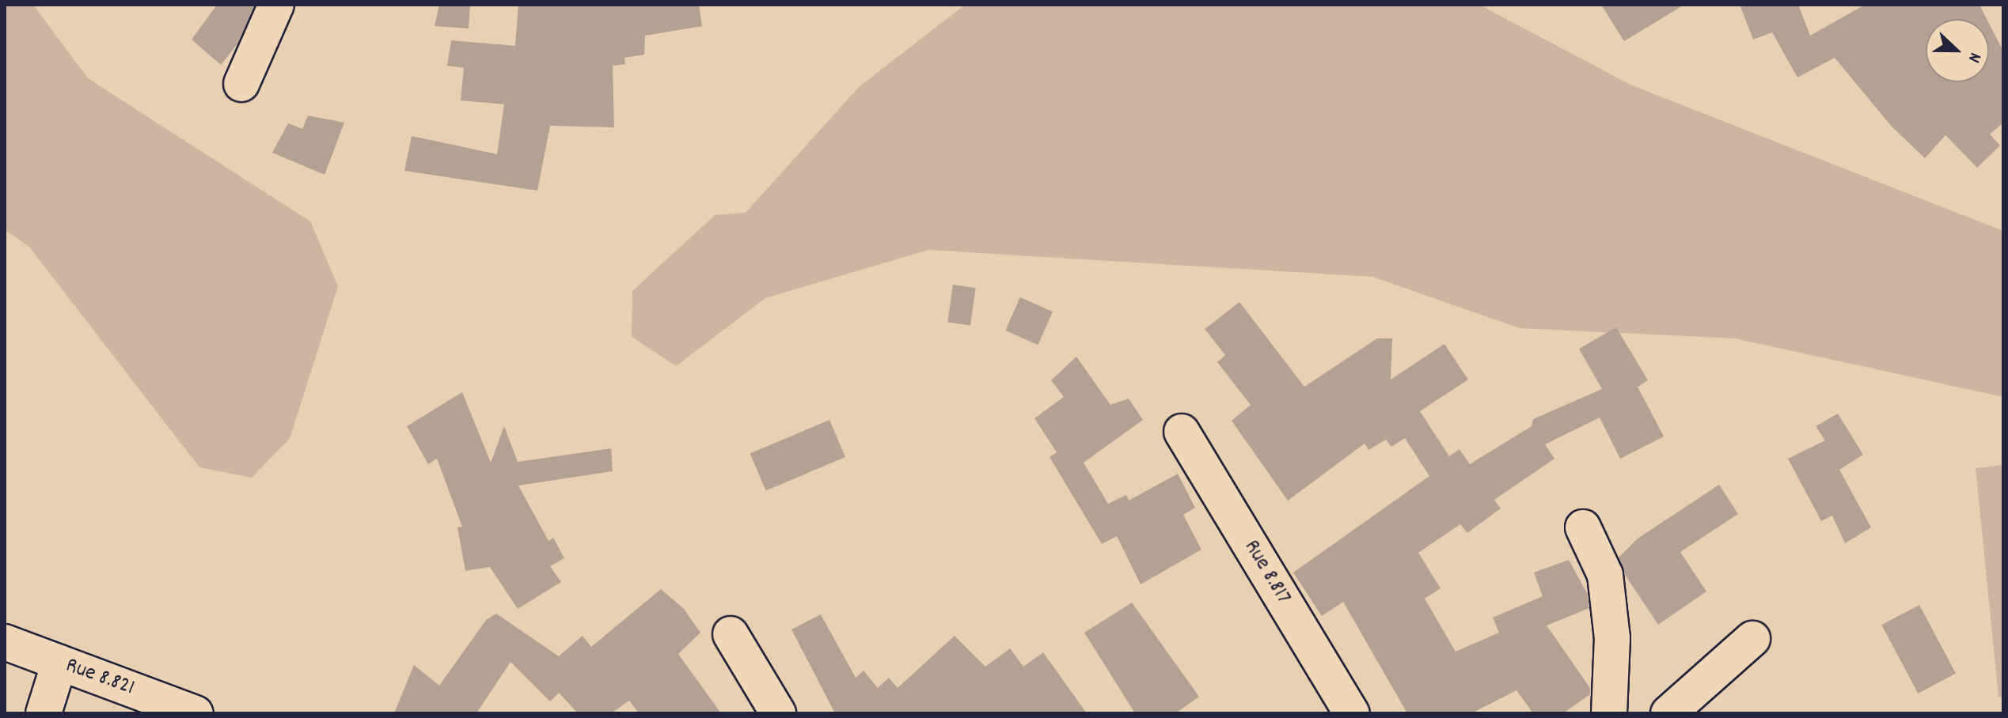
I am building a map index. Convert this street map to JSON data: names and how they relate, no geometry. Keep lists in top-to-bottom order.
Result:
{
  "streets": {
    "street": ["Rue 8.817", "Rue 8.821"]
  },
  "north": "right"
}
